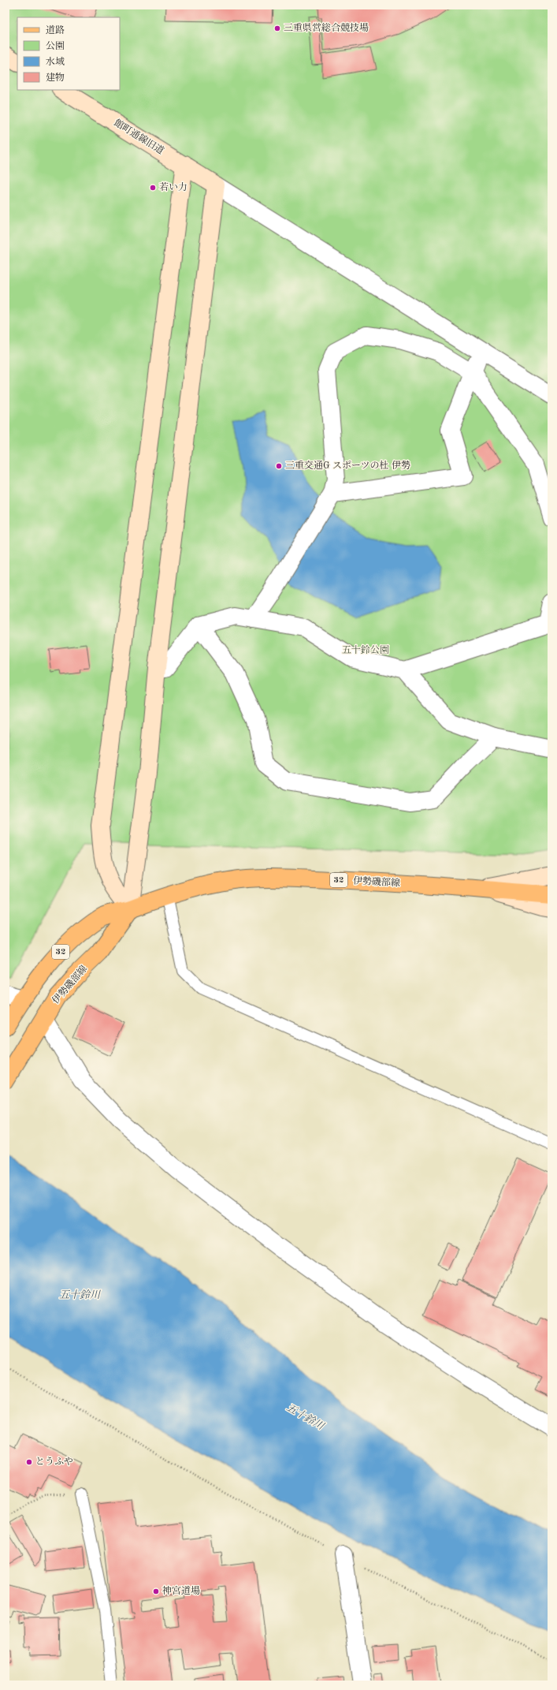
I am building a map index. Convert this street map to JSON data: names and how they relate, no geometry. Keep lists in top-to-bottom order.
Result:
{
  "streets": {
    "main road": ["32", "伊勢磯部線"],
    "street": ["館町通線旧道"]
  },
  "water": ["五十鈴川"],
  "parks": ["五十鈴公園"],
  "places": [
    "三重県営総合競技場",
    "若い力",
    "三重交通G スポーツの杜 伊勢",
    "とうふや",
    "神宮道場"
  ],
  "legend": [
    "道路",
    "公園",
    "水域",
    "建物"
  ]
}
